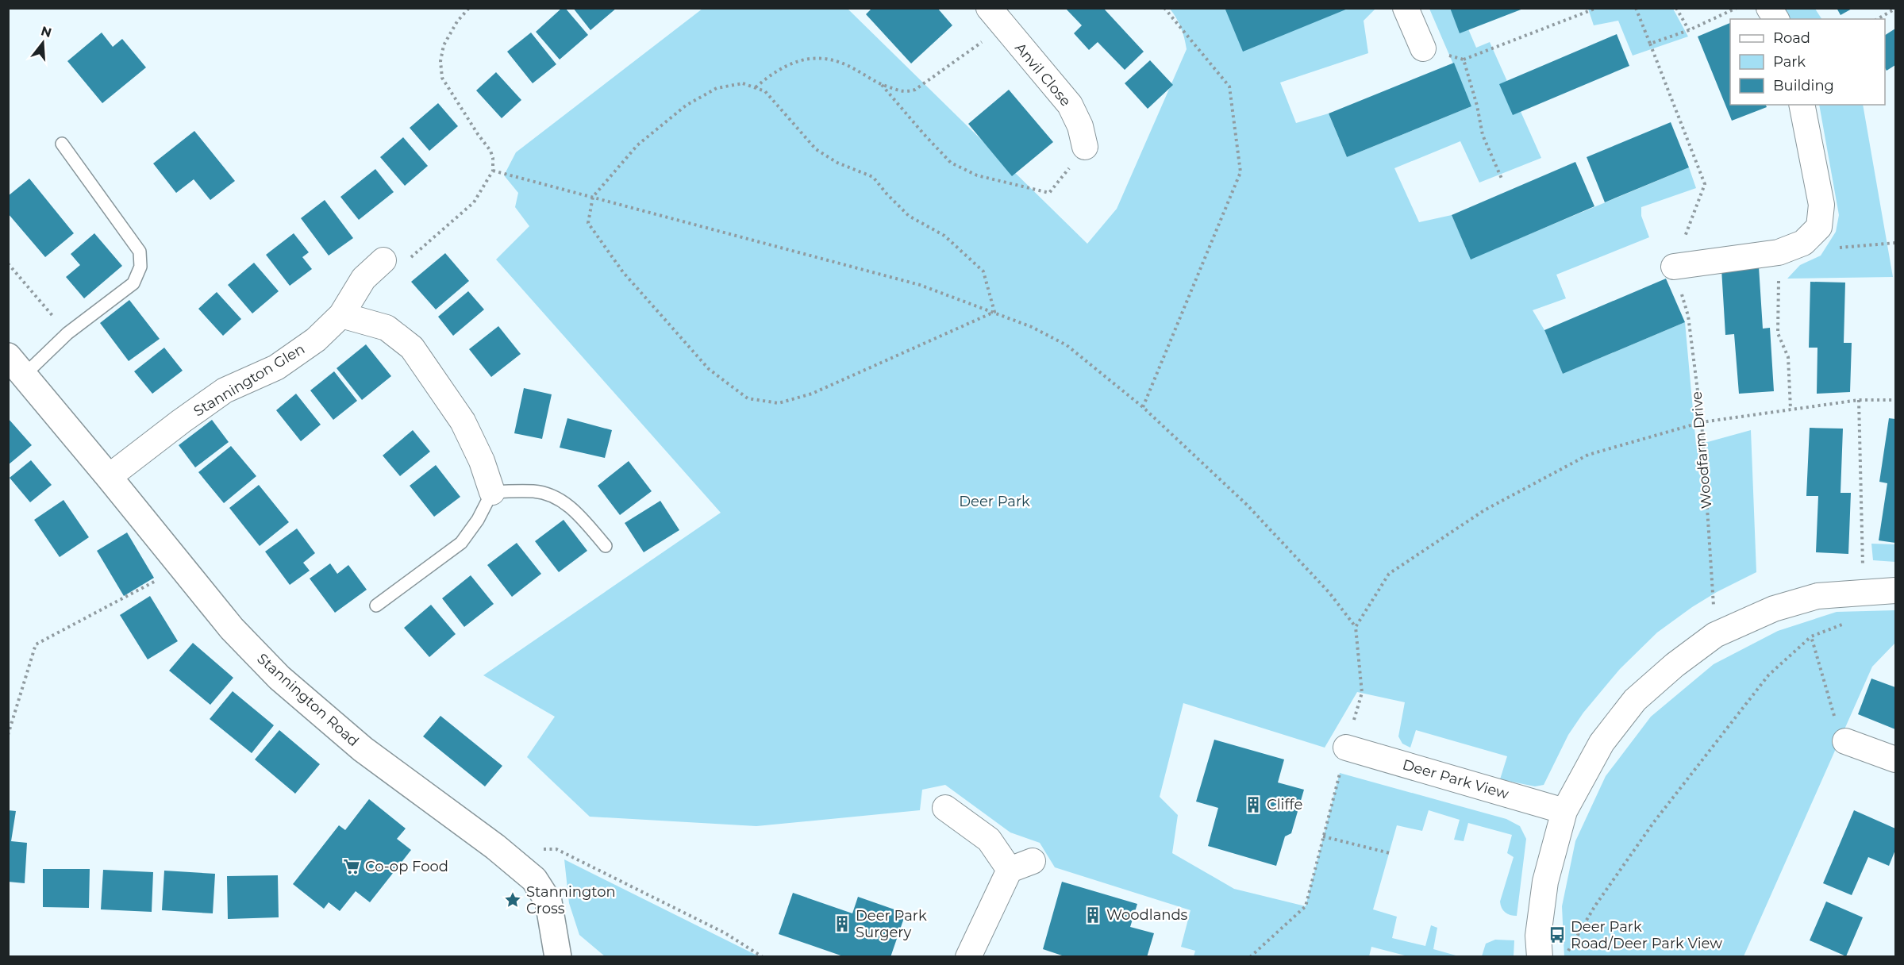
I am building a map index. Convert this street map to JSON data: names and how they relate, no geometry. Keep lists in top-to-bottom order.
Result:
{
  "streets": {
    "main road": ["Stannington Road"],
    "street": ["Anvil Close", "Stannington Glen", "Deer Park View"],
    "path": ["Woodfarm Drive"]
  },
  "crossings": [
    ["Stannington Glen", "Stannington Road"]
  ],
  "parks": ["Deer Park"],
  "places": {
    "building": ["Cliffe", "Woodlands", "Deer Park Surgery"],
    "supermarket": ["Co-op Food"],
    "place": ["Stannington Cross"],
    "bus stop": ["Deer Park Road/Deer Park View"]
  },
  "legend": ["Road", "Park", "Building"],
  "north": "top"
}
